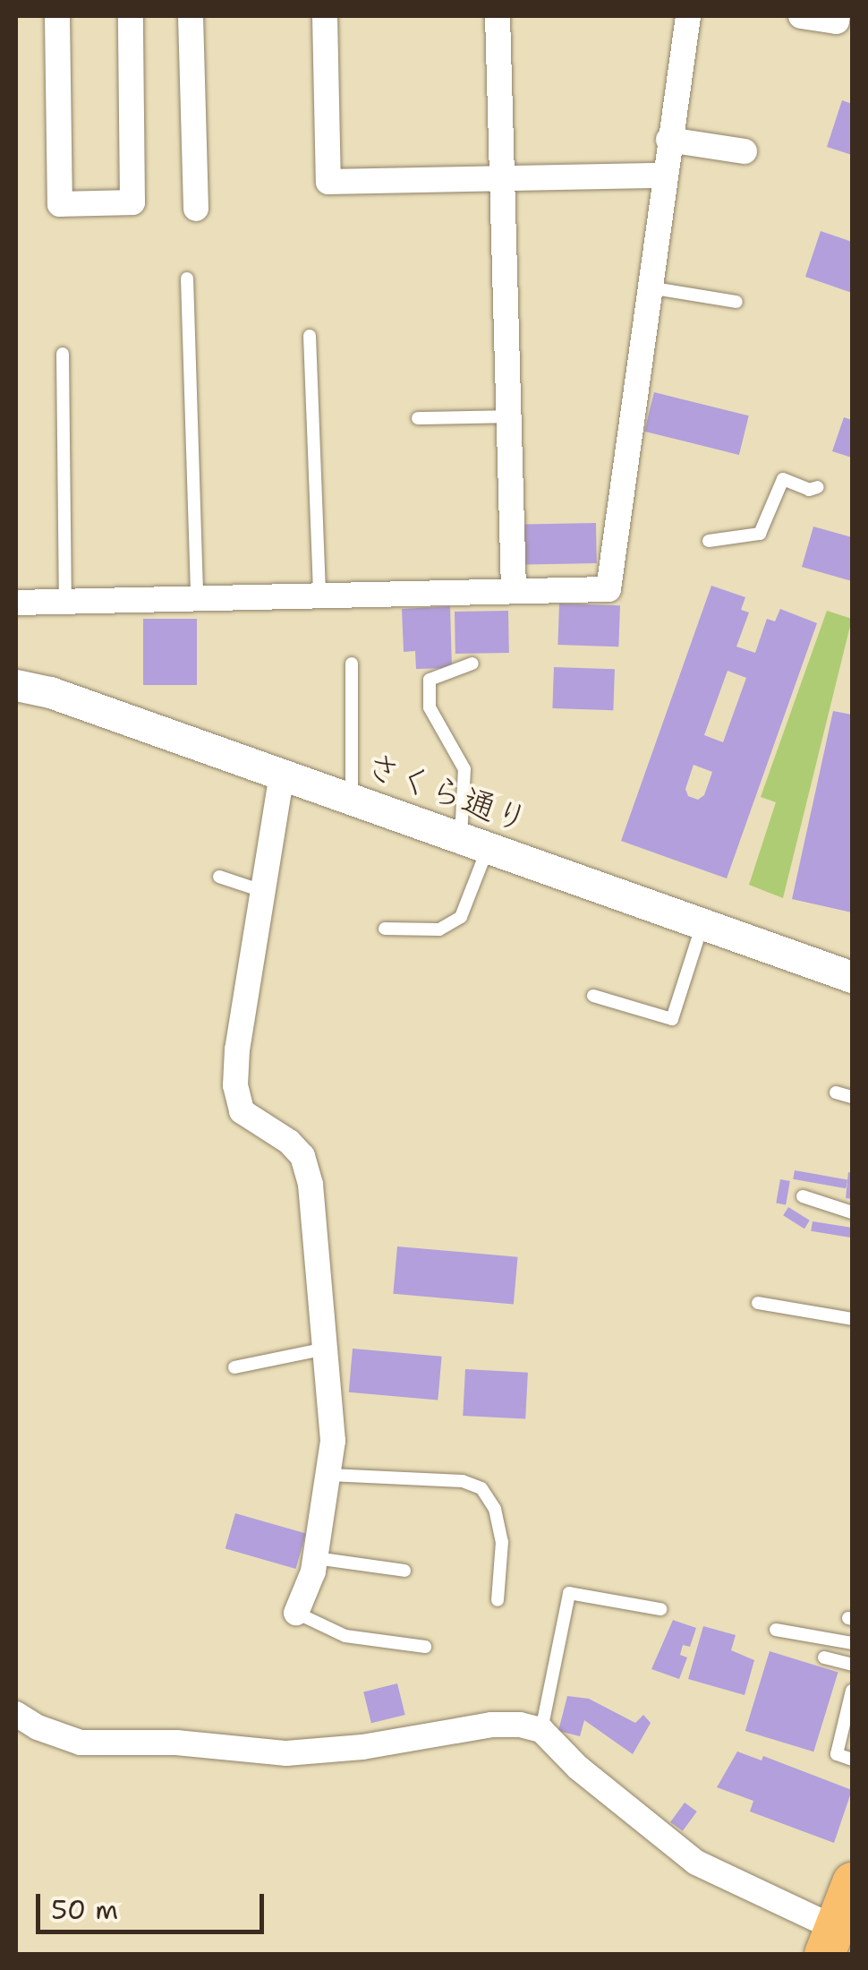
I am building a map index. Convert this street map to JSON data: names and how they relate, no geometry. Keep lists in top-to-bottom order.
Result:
{
  "streets": {
    "street": ["さくら通り"]
  },
  "scale_bar": "50 m"
}
